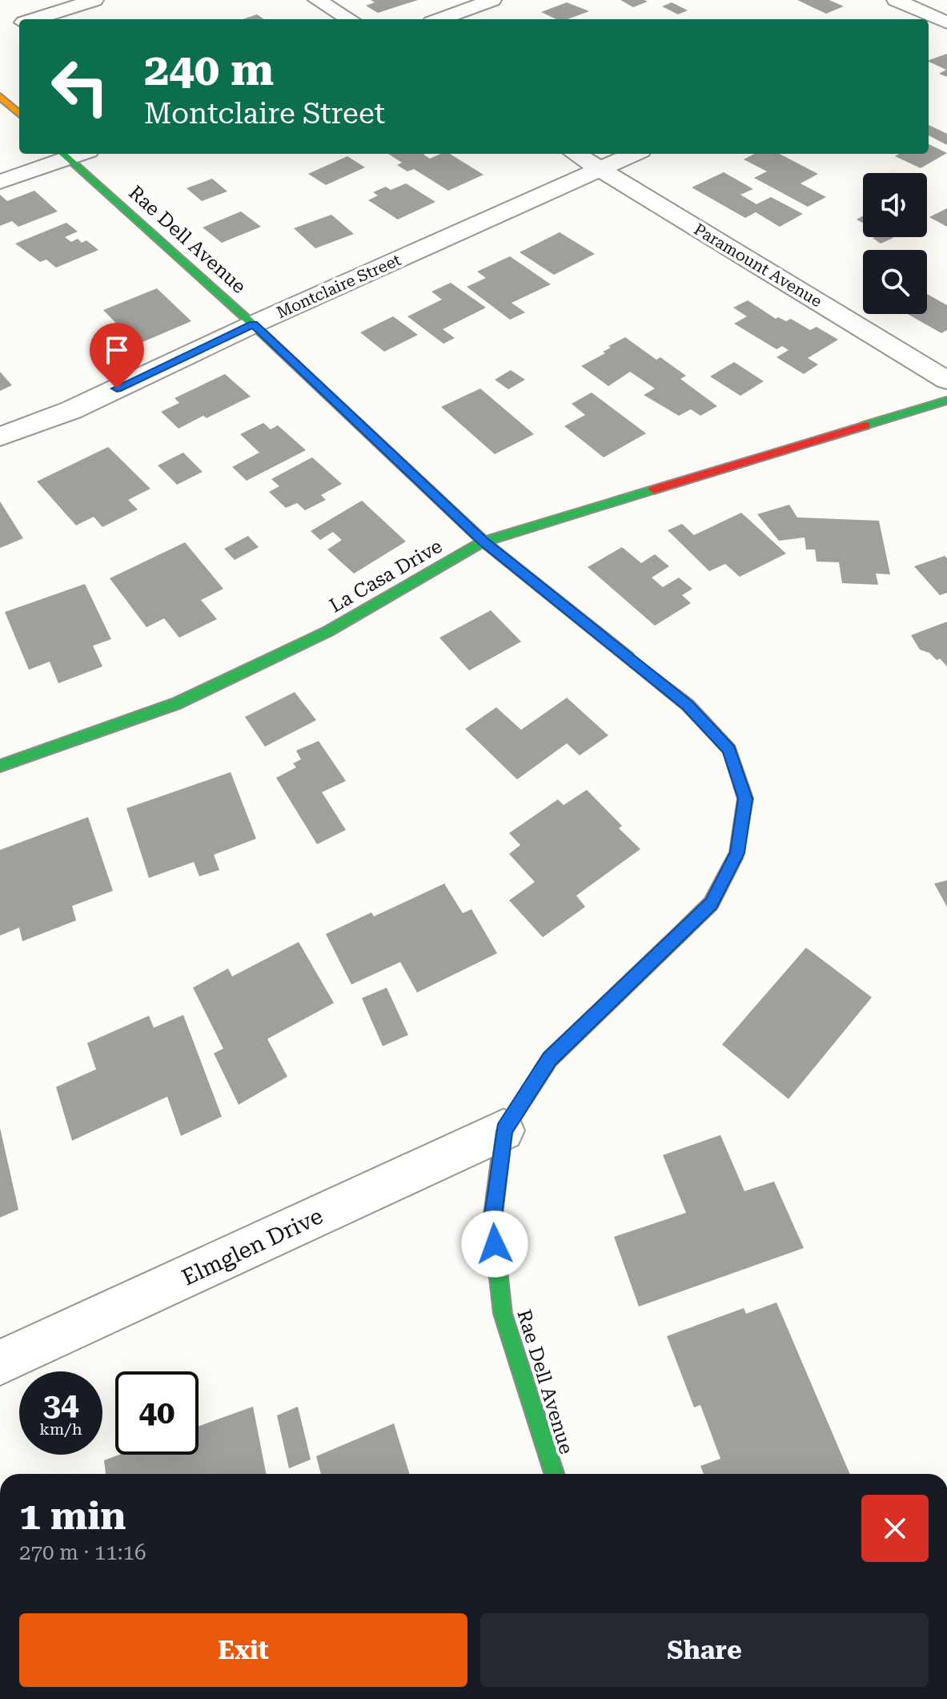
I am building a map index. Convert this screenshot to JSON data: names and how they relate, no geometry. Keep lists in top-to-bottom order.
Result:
{
  "streets": {
    "street": [
      "Rae Dell Avenue",
      "Paramount Avenue",
      "Montclaire Street",
      "La Casa Drive",
      "Elmglen Drive"
    ]
  },
  "crossings": [
    ["Rae Dell Avenue", "Montclaire Street"],
    ["Rae Dell Avenue", "La Casa Drive"],
    ["Rae Dell Avenue", "Elmglen Drive"],
    ["Paramount Avenue", "Montclaire Street"]
  ],
  "page": {
    "turn": ["240 m", "Montclaire Street"],
    "speed": "34 km/h",
    "limit": "40",
    "heading": ["1 min", "270 m · 11:16"],
    "buttons": ["Exit", "Share"]
  }
}
